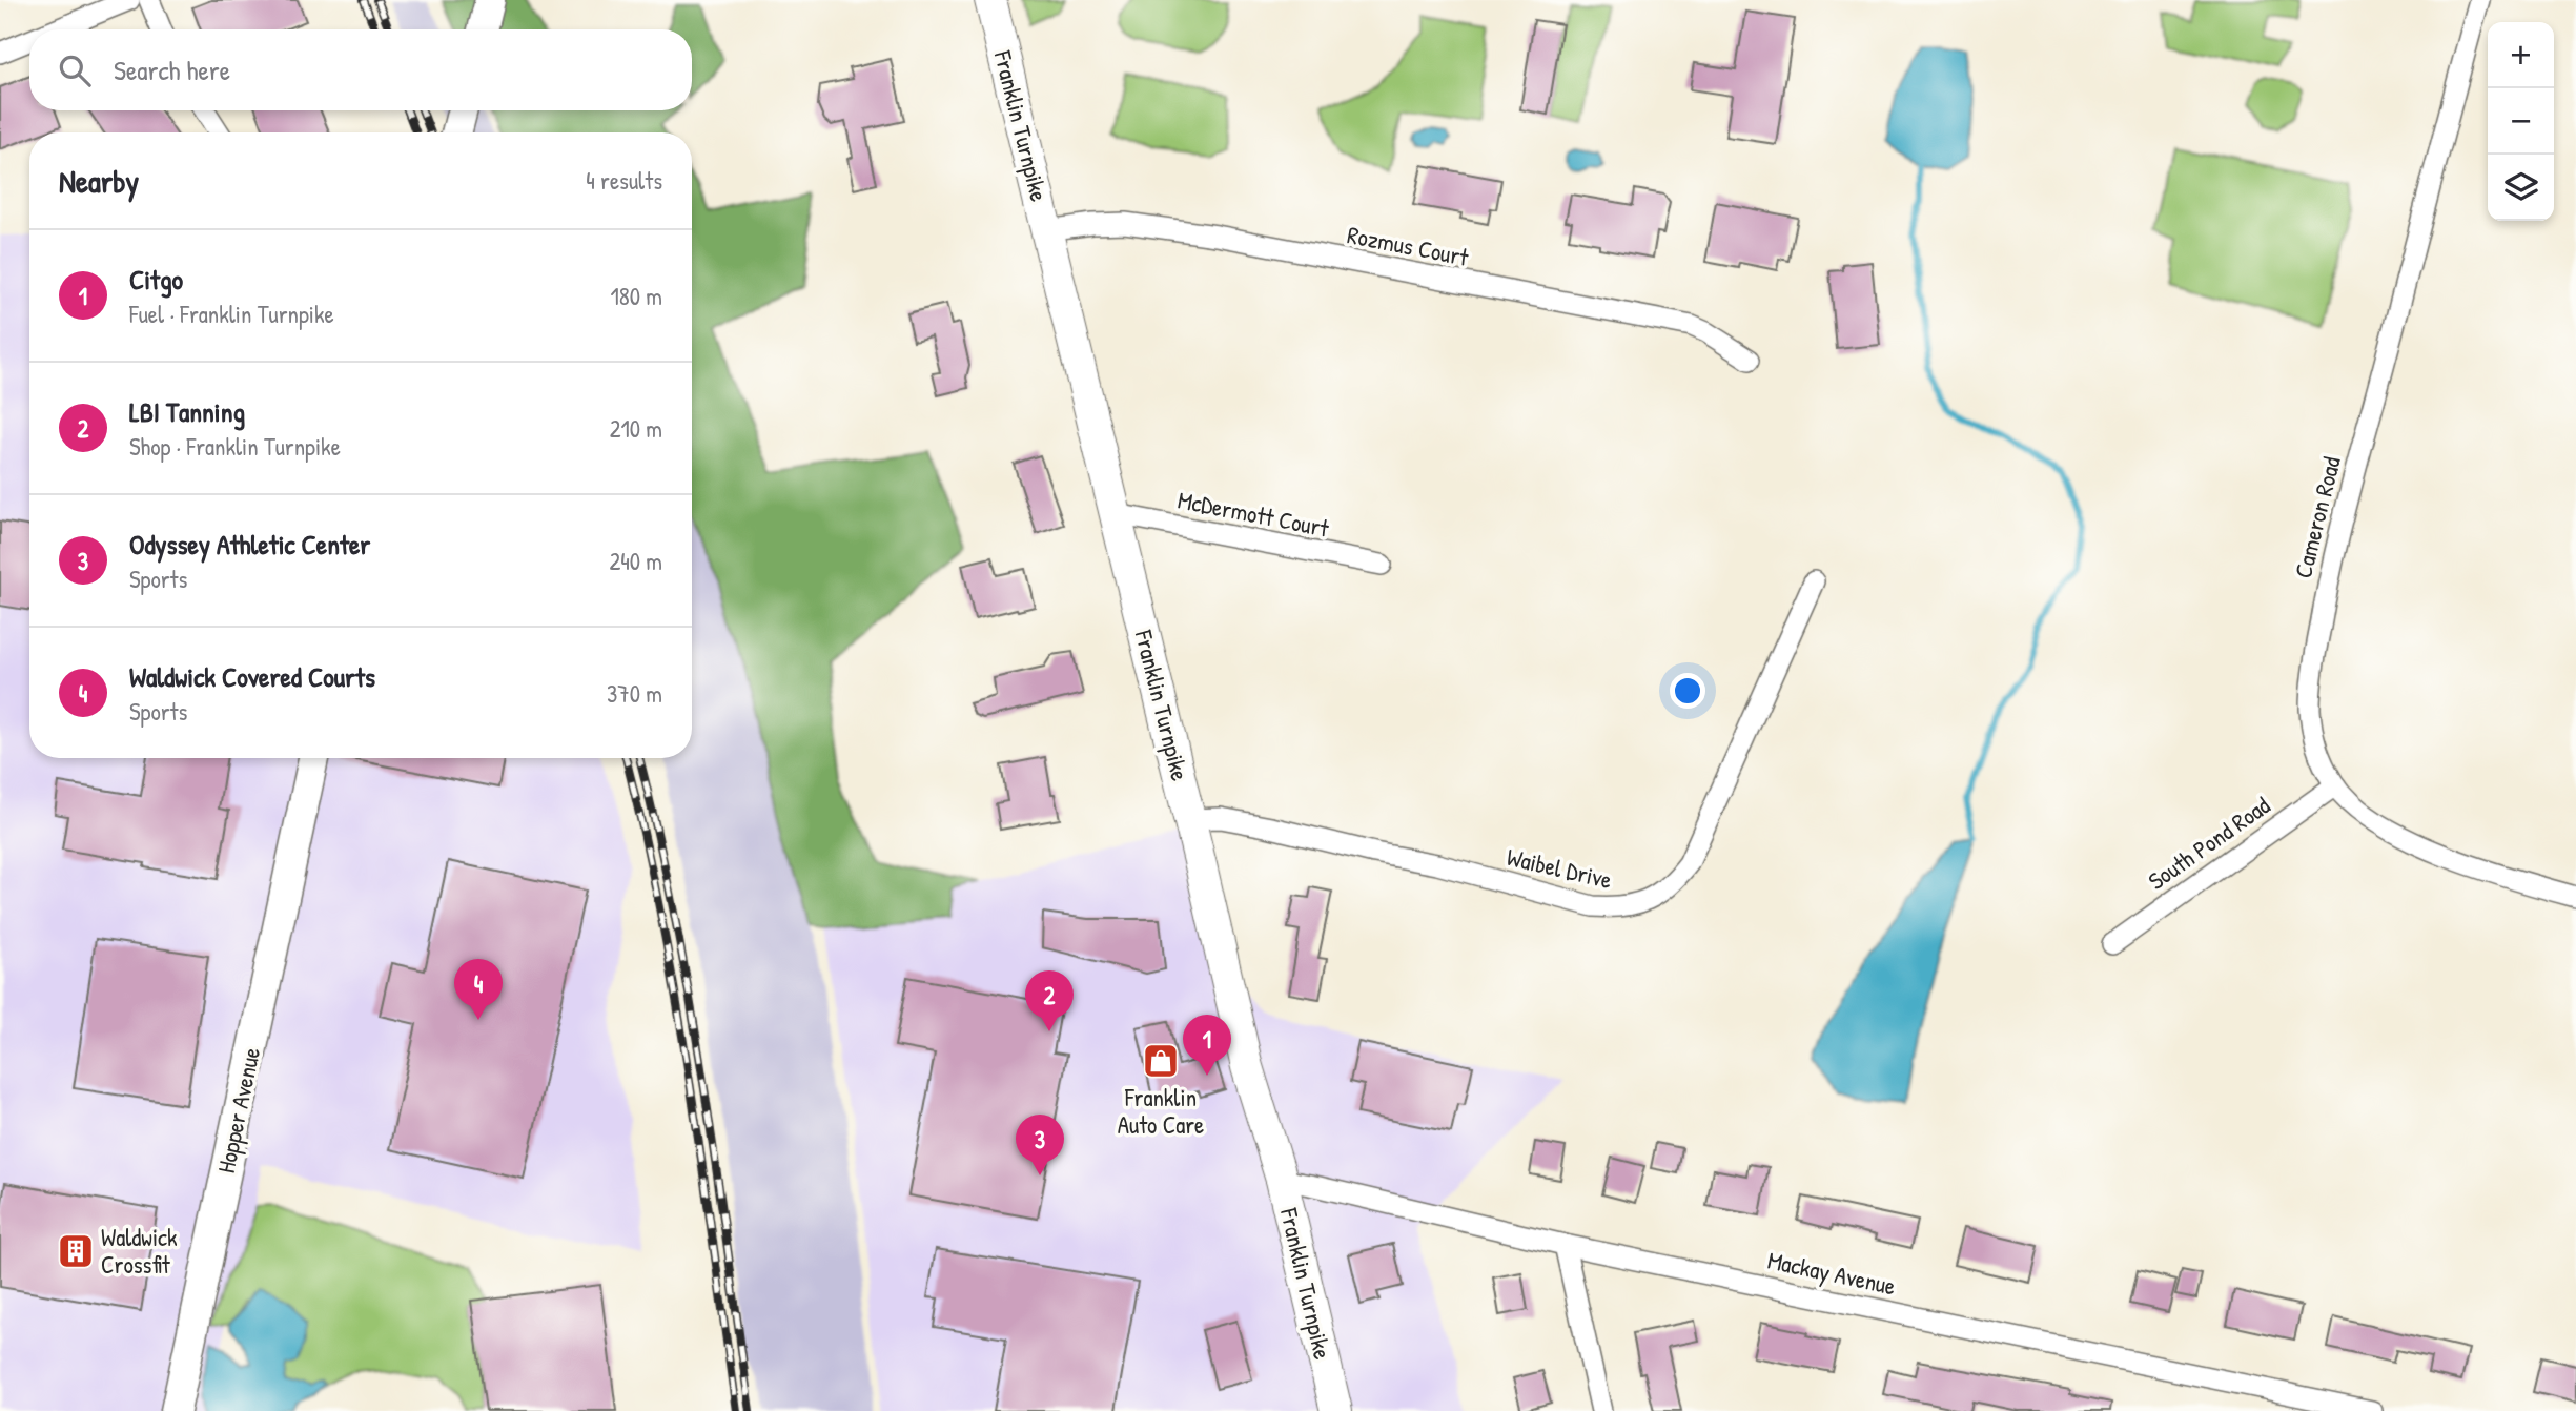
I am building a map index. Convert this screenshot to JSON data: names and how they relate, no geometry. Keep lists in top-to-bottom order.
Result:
{
  "streets": {
    "main road": ["Franklin Turnpike"],
    "street": [
      "Rozmus Court",
      "McDermott Court",
      "Cameron Road",
      "South Pond Road",
      "Waibel Drive",
      "Hopper Avenue",
      "Mackay Avenue"
    ]
  },
  "crossings": [
    ["Franklin Turnpike", "Rozmus Court"],
    ["Franklin Turnpike", "McDermott Court"],
    ["Franklin Turnpike", "Waibel Drive"],
    ["Franklin Turnpike", "Mackay Avenue"],
    ["Cameron Road", "South Pond Road"]
  ],
  "places": {
    "shop": ["Franklin Auto Care"],
    "building": ["Waldwick Crossfit"]
  },
  "page": {
    "map_buttons": ["+", "−"],
    "search": "Search here",
    "heading": ["Nearby", "4 results"],
    "list": [
      {
        "mark": "1",
        "name": "Citgo",
        "note": "Fuel · Franklin Turnpike",
        "value": "180 m"
      },
      {
        "mark": "2",
        "name": "LBI Tanning",
        "note": "Shop · Franklin Turnpike",
        "value": "210 m"
      },
      {
        "mark": "3",
        "name": "Odyssey Athletic Center",
        "note": "Sports",
        "value": "240 m"
      },
      {
        "mark": "4",
        "name": "Waldwick Covered Courts",
        "note": "Sports",
        "value": "370 m"
      }
    ],
    "pins": [
      "4",
      "2",
      "1",
      "3"
    ]
  }
}
